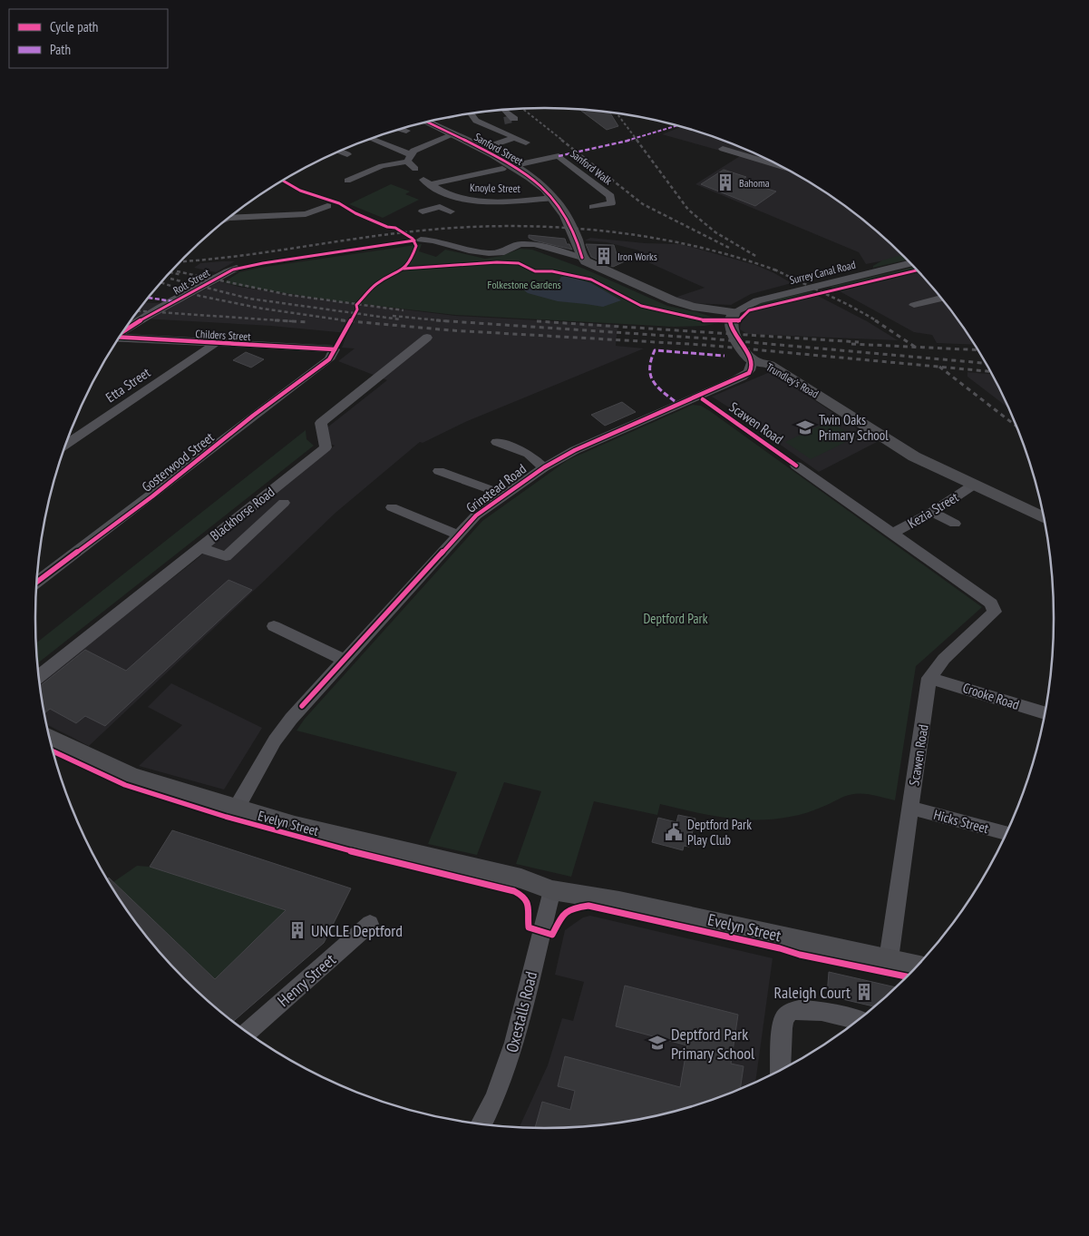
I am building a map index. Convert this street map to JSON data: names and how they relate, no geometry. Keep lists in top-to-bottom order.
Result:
{
  "streets": {
    "main road": ["Sanford Street", "Trundley's Road", "Evelyn Street"],
    "street": [
      "Sanford Walk",
      "Knoyle Street",
      "Surrey Canal Road",
      "Rolt Street",
      "Childers Street",
      "Etta Street",
      "Scawen Road",
      "Gosterwood Street",
      "Grinstead Road",
      "Kezia Street",
      "Blackhorse Road",
      "Crooke Road",
      "Hicks Street",
      "Henry Street",
      "Oxestalls Road"
    ]
  },
  "crossings": [
    ["Sanford Street", "Knoyle Street"],
    ["Sanford Walk", "Knoyle Street"],
    ["Surrey Canal Road", "Trundley's Road"],
    ["Childers Street", "Etta Street"],
    ["Childers Street", "Gosterwood Street"],
    ["Trundley's Road", "Grinstead Road"],
    ["Trundley's Road", "Kezia Street"],
    ["Scawen Road", "Kezia Street"],
    ["Scawen Road", "Crooke Road"],
    ["Scawen Road", "Hicks Street"],
    ["Scawen Road", "Evelyn Street"],
    ["Grinstead Road", "Evelyn Street"],
    ["Evelyn Street", "Oxestalls Road"]
  ],
  "parks": ["Folkestone Gardens", "Deptford Park"],
  "places": {
    "building": [
      "Bahoma",
      "Iron Works",
      "UNCLE Deptford",
      "Raleigh Court"
    ],
    "school or university": ["Twin Oaks Primary School", "Deptford Park Primary School"],
    "public building": ["Deptford Park Play Club"]
  },
  "legend": ["Cycle path", "Path"]
}
